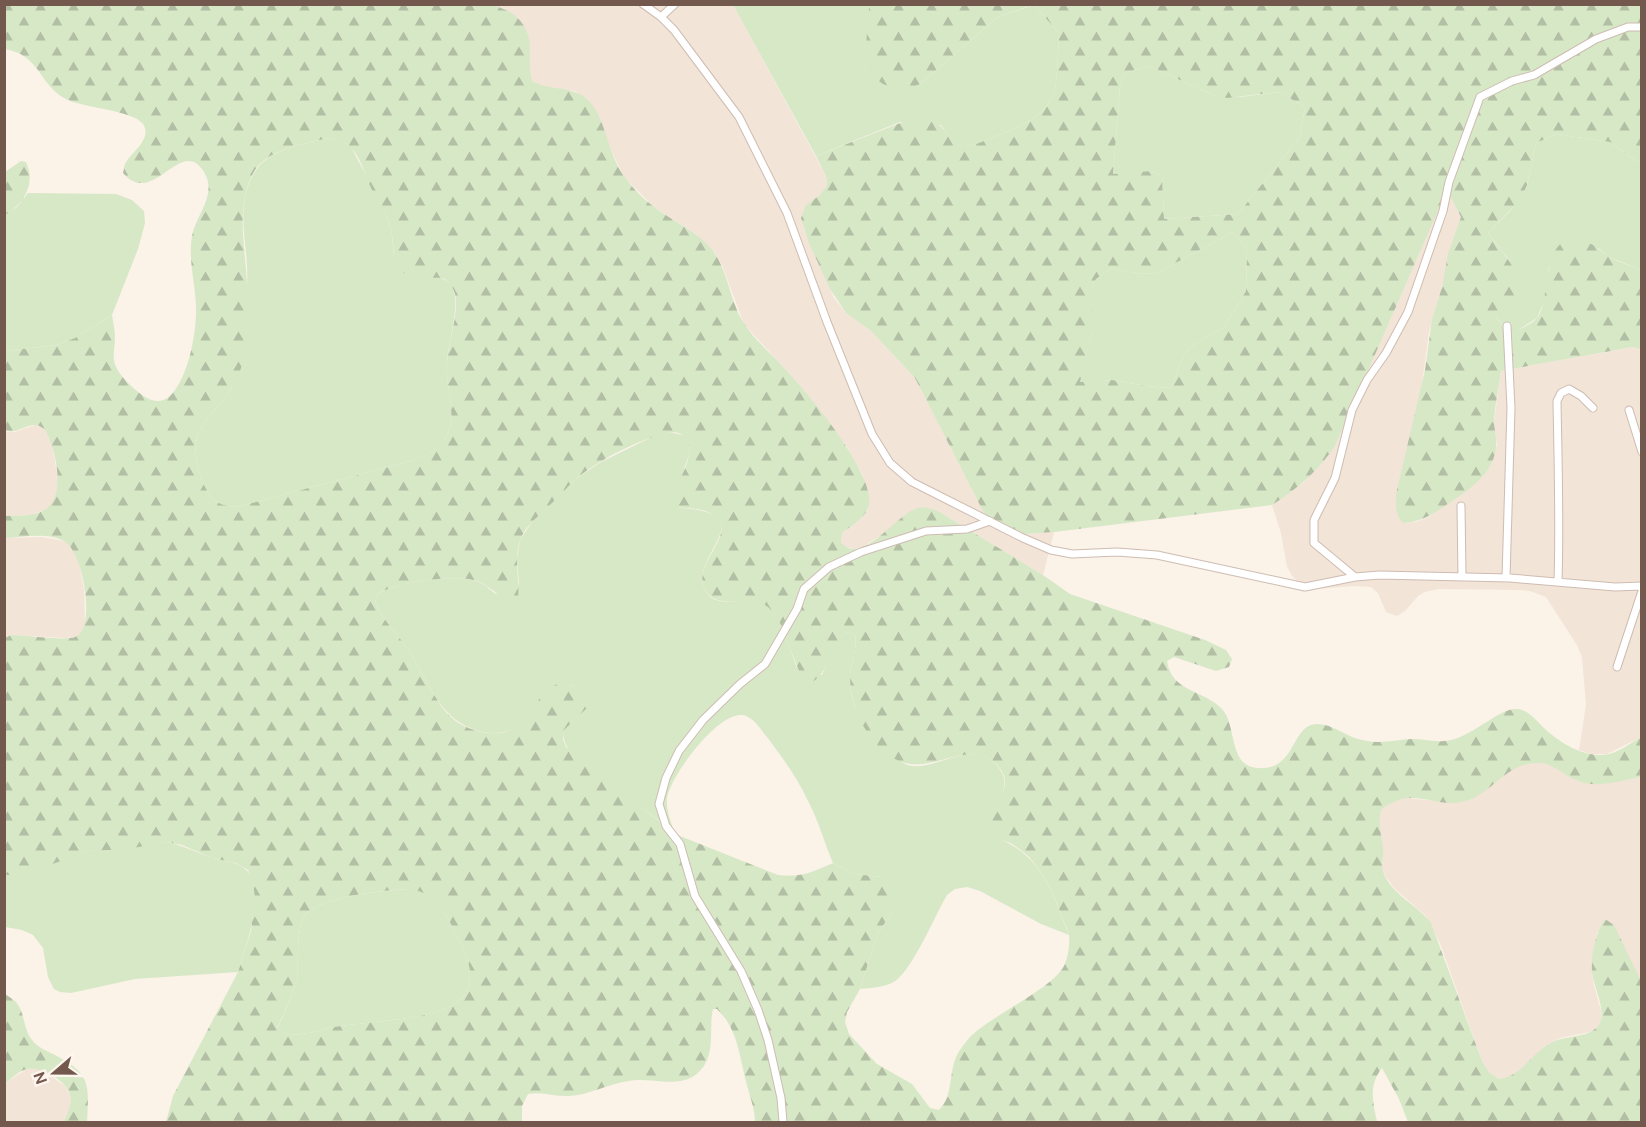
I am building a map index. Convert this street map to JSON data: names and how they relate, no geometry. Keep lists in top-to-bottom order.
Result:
{
  "north": "left"
}
